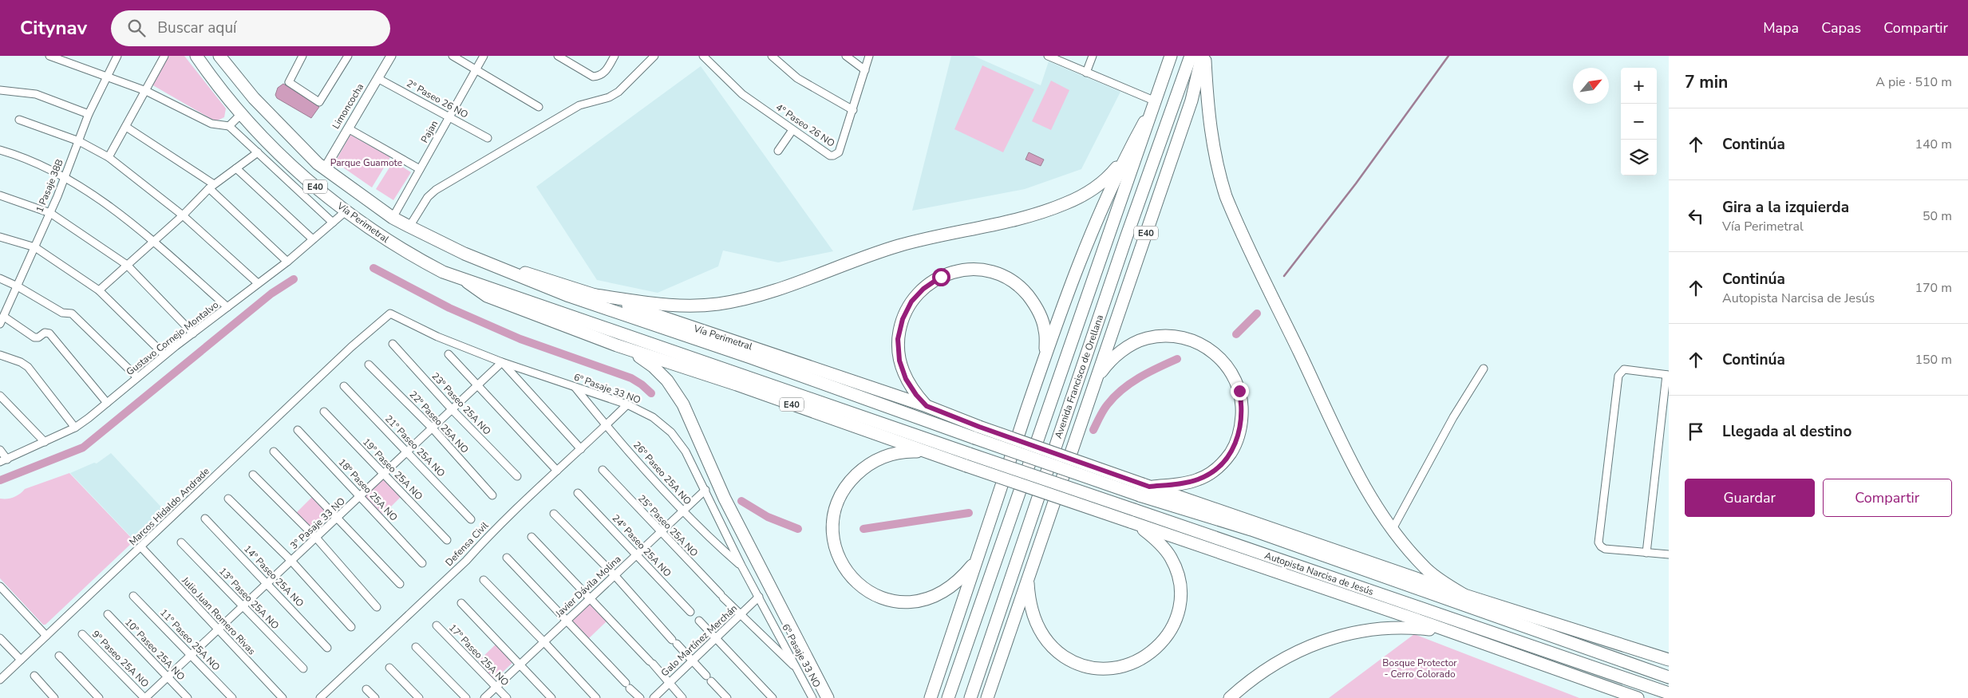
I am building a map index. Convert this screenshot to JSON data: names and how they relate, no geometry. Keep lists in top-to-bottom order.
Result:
{
  "streets": {
    "main road": [
      "E40",
      "Vía Perimetral",
      "Avenida Francisco de Orellana",
      "Autopista Narcisa de Jesús"
    ],
    "street": [
      "2° Paseo 26 NO",
      "Limoncocha",
      "4° Paseo 26 NO",
      "Pajan",
      "1 Pasaje 38B",
      "Gustavo Cornejo Montalvo",
      "6º Pasaje 33 NO",
      "23º Paseo 25A NO",
      "22º Paseo 25A NO",
      "21º Paseo 25A NO",
      "19º Paseo 25A NO",
      "26º Paseo 25A NO",
      "18º Paseo 25A NO",
      "Marcos Hidaldo Andrade",
      "3º Pasaje 33 NO",
      "25º Paseo 25A NO",
      "Defensa Civil",
      "24º Paseo 25A NO",
      "14º Paseo 25A NO",
      "Javier Dávila Molina",
      "13º Paseo 25A NO",
      "Julio Juan Romero Rivas",
      "11º Paseo 25A NO",
      "Galo Martínez Merchán",
      "10º Paseo 25A NO",
      "17º Paseo 25A NO",
      "9º Paseo 25A NO"
    ]
  },
  "crossings": [
    ["2° Paseo 26 NO", "Limoncocha"],
    ["2° Paseo 26 NO", "Pajan"],
    ["Limoncocha", "Vía Perimetral"],
    ["Pajan", "Vía Perimetral"],
    ["Vía Perimetral", "Gustavo Cornejo Montalvo"],
    ["Vía Perimetral", "Autopista Narcisa de Jesús"],
    ["6º Pasaje 33 NO", "26º Paseo 25A NO"],
    ["6º Pasaje 33 NO", "Marcos Hidaldo Andrade"],
    ["6º Pasaje 33 NO", "3º Pasaje 33 NO"],
    ["6º Pasaje 33 NO", "25º Paseo 25A NO"],
    ["6º Pasaje 33 NO", "Defensa Civil"],
    ["6º Pasaje 33 NO", "Javier Dávila Molina"],
    ["6º Pasaje 33 NO", "Galo Martínez Merchán"],
    ["23º Paseo 25A NO", "3º Pasaje 33 NO"],
    ["22º Paseo 25A NO", "3º Pasaje 33 NO"],
    ["21º Paseo 25A NO", "3º Pasaje 33 NO"],
    ["19º Paseo 25A NO", "3º Pasaje 33 NO"],
    ["26º Paseo 25A NO", "Defensa Civil"],
    ["26º Paseo 25A NO", "Javier Dávila Molina"],
    ["18º Paseo 25A NO", "3º Pasaje 33 NO"],
    ["Marcos Hidaldo Andrade", "Julio Juan Romero Rivas"],
    ["3º Pasaje 33 NO", "14º Paseo 25A NO"],
    ["3º Pasaje 33 NO", "13º Paseo 25A NO"],
    ["3º Pasaje 33 NO", "Julio Juan Romero Rivas"],
    ["3º Pasaje 33 NO", "11º Paseo 25A NO"],
    ["3º Pasaje 33 NO", "10º Paseo 25A NO"],
    ["3º Pasaje 33 NO", "9º Paseo 25A NO"],
    ["25º Paseo 25A NO", "Javier Dávila Molina"],
    ["25º Paseo 25A NO", "Galo Martínez Merchán"],
    ["24º Paseo 25A NO", "Javier Dávila Molina"],
    ["Javier Dávila Molina", "17º Paseo 25A NO"]
  ],
  "parks": ["Parque Guamote", "Bosque Protector - Cerro Colorado"],
  "north": "top right",
  "page": {
    "header": "Citynav",
    "search": "Buscar aquí",
    "nav": ["Mapa", "Capas", "Compartir"],
    "heading": ["7 min", "A pie · 510 m"],
    "map_buttons": ["+", "−"],
    "list": [
      ["Continúa", "140 m"],
      ["Gira a la izquierda", "Vía Perimetral", "50 m"],
      ["Continúa", "Autopista Narcisa de Jesús", "170 m"],
      ["Continúa", "150 m"],
      "Llegada al destino"
    ],
    "buttons": ["Guardar", "Compartir"]
  }
}
